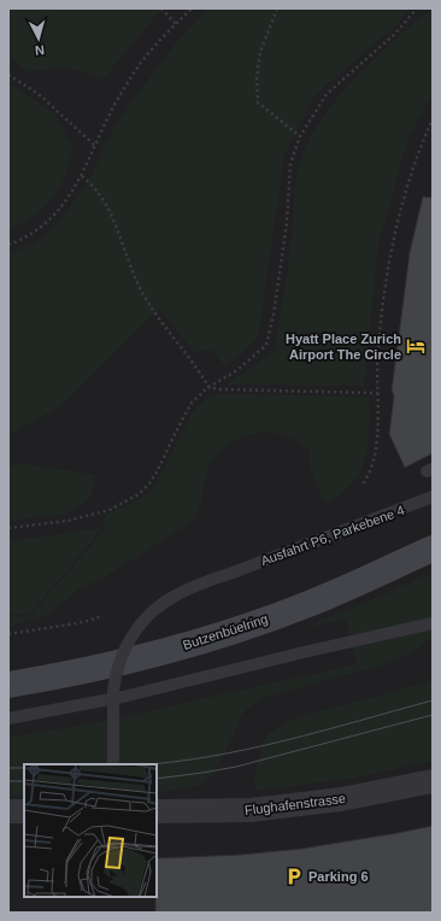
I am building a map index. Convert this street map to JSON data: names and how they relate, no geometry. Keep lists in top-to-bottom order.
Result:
{
  "streets": {
    "main road": ["Butzenbüelring"],
    "street": ["Flughafenstrasse"],
    "lane": ["Ausfahrt P6, Parkebene 4"]
  },
  "places": {
    "hotel": ["Hyatt Place Zurich Airport The Circle"],
    "parking": ["Parking 6"]
  },
  "north": "bottom"
}
